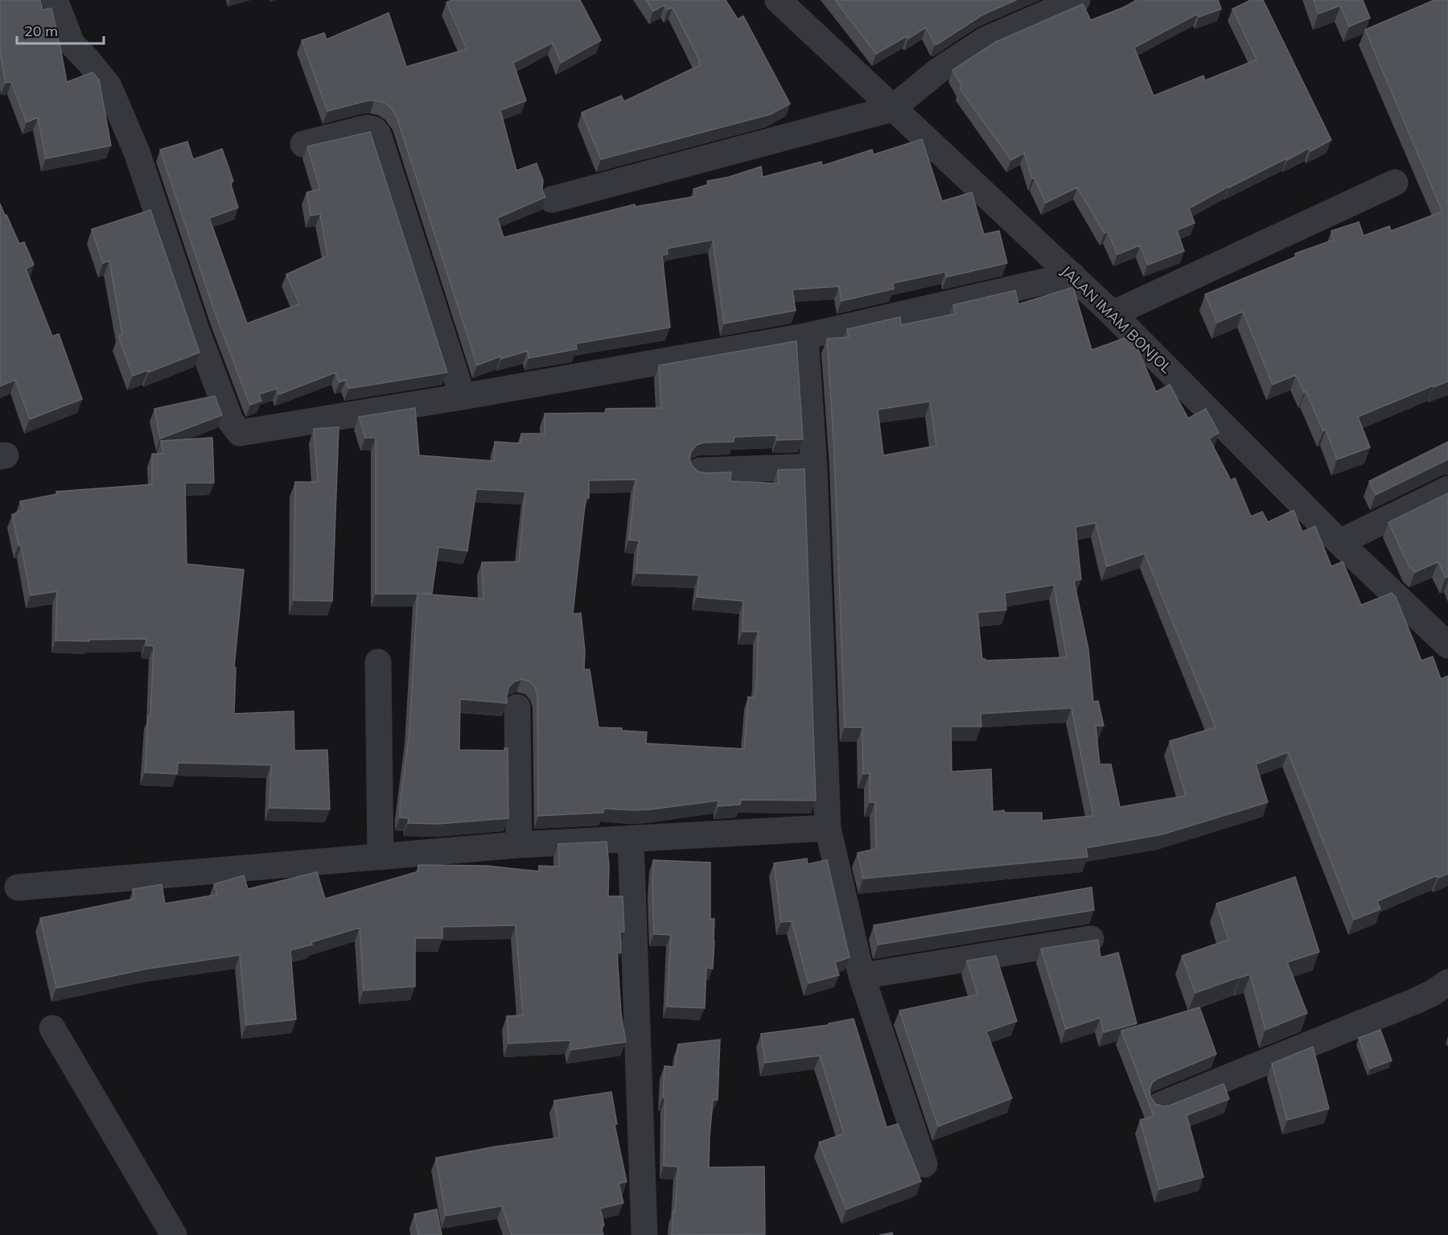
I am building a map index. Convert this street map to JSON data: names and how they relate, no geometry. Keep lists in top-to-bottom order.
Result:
{
  "streets": {
    "street": ["JALAN IMAM BONJOL"]
  },
  "scale_bar": "20 m"
}
